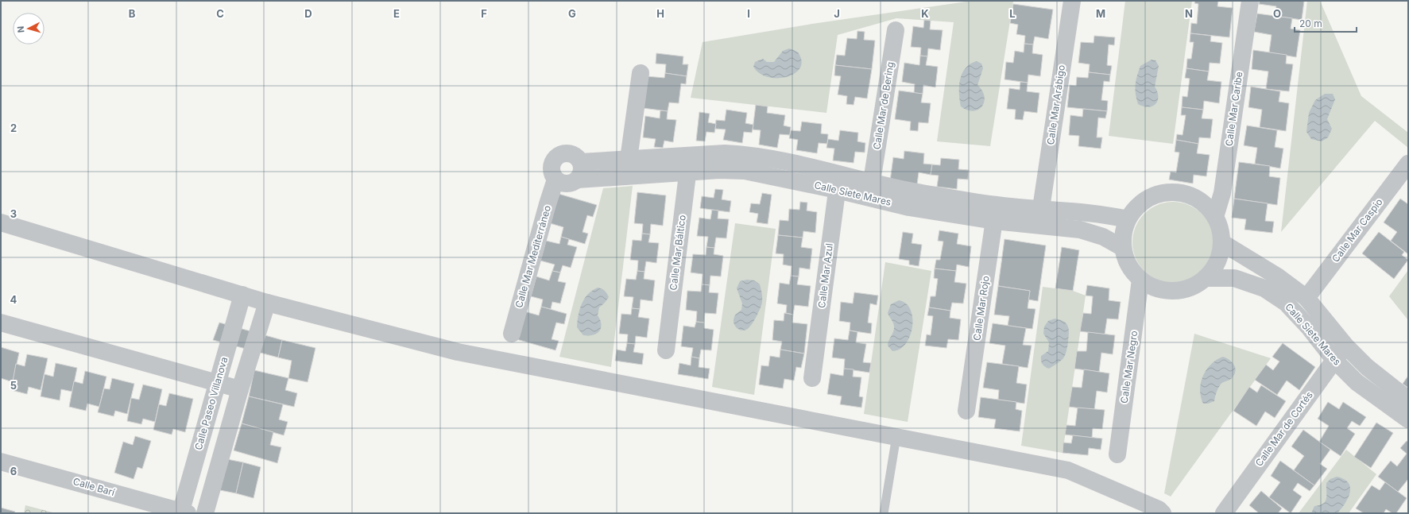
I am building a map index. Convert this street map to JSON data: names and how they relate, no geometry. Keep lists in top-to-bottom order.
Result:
{
  "streets": {
    "street": [
      "Calle Mar Arábigo",
      "Calle Mar de Bering",
      "Calle Mar Caribe",
      "Calle Siete Mares",
      "Calle Mar Caspio",
      "Calle Mar Báltico",
      "Calle Mar Mediterráneo",
      "Calle Mar Azul",
      "Calle Mar Rojo",
      "Calle Mar Negro",
      "Calle Paseo Villanova",
      "Calle Mar de Cortés",
      "Calle Barí"
    ]
  },
  "crossings": [
    ["Calle Mar Arábigo", "Calle Siete Mares"],
    ["Calle Mar de Bering", "Calle Siete Mares"],
    ["Calle Mar Caribe", "Calle Siete Mares"],
    ["Calle Mar Caribe", "Calle Mar Negro"],
    ["Calle Siete Mares", "Calle Mar Caspio"],
    ["Calle Siete Mares", "Calle Mar Báltico"],
    ["Calle Siete Mares", "Calle Mar Mediterráneo"],
    ["Calle Siete Mares", "Calle Mar Azul"],
    ["Calle Siete Mares", "Calle Mar Rojo"],
    ["Calle Siete Mares", "Calle Mar Negro"],
    ["Calle Siete Mares", "Calle Mar de Cortés"],
    ["Calle Paseo Villanova", "Calle Barí"]
  ],
  "scale_bar": "20 m",
  "north": "left",
  "grid": {
    "columns": [
      "B",
      "C",
      "D",
      "E",
      "F",
      "G",
      "H",
      "I",
      "J",
      "K",
      "L",
      "M",
      "N",
      "O"
    ],
    "rows": [
      "2",
      "3",
      "4",
      "5",
      "6"
    ]
  }
}
